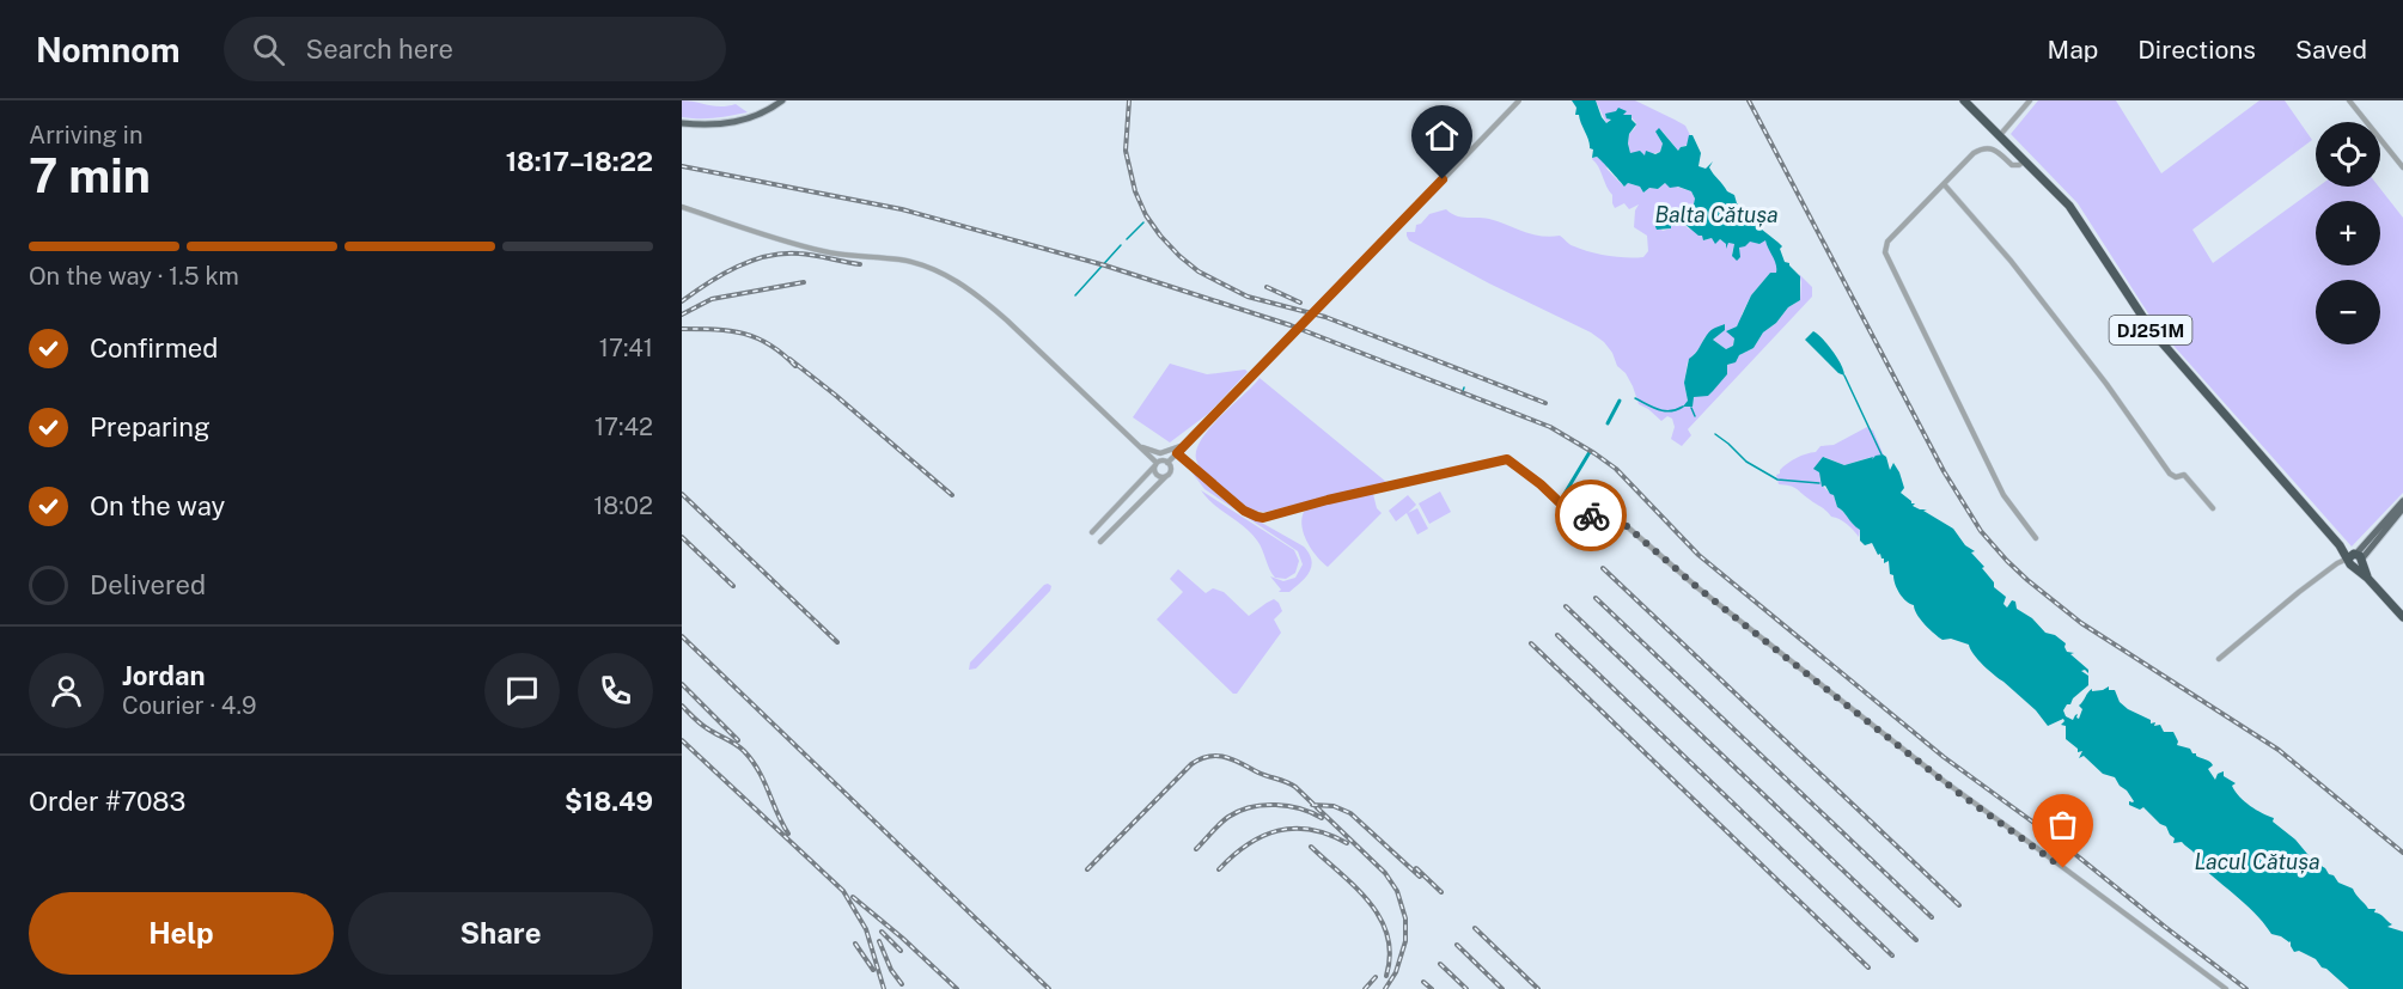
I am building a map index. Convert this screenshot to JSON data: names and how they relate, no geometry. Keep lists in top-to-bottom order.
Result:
{
  "streets": {
    "highway": ["DJ251M"]
  },
  "water": ["Balta Cătușa", "Lacul Cătușa"],
  "page": {
    "header": "Nomnom",
    "search": "Search here",
    "nav": ["Map", "Directions", "Saved"],
    "heading": ["7 min", "Arriving in", "18:17–18:22"],
    "panel": [
      "Jordan",
      "Courier · 4.9",
      "Order #7083",
      "$18.49"
    ],
    "map_buttons": ["+", "−"],
    "bar": "On the way · 1.5 km",
    "list": [
      ["Confirmed", "17:41"],
      ["Preparing", "17:42"],
      ["On the way", "18:02"],
      "Delivered"
    ],
    "buttons": ["Help", "Share"]
  }
}
